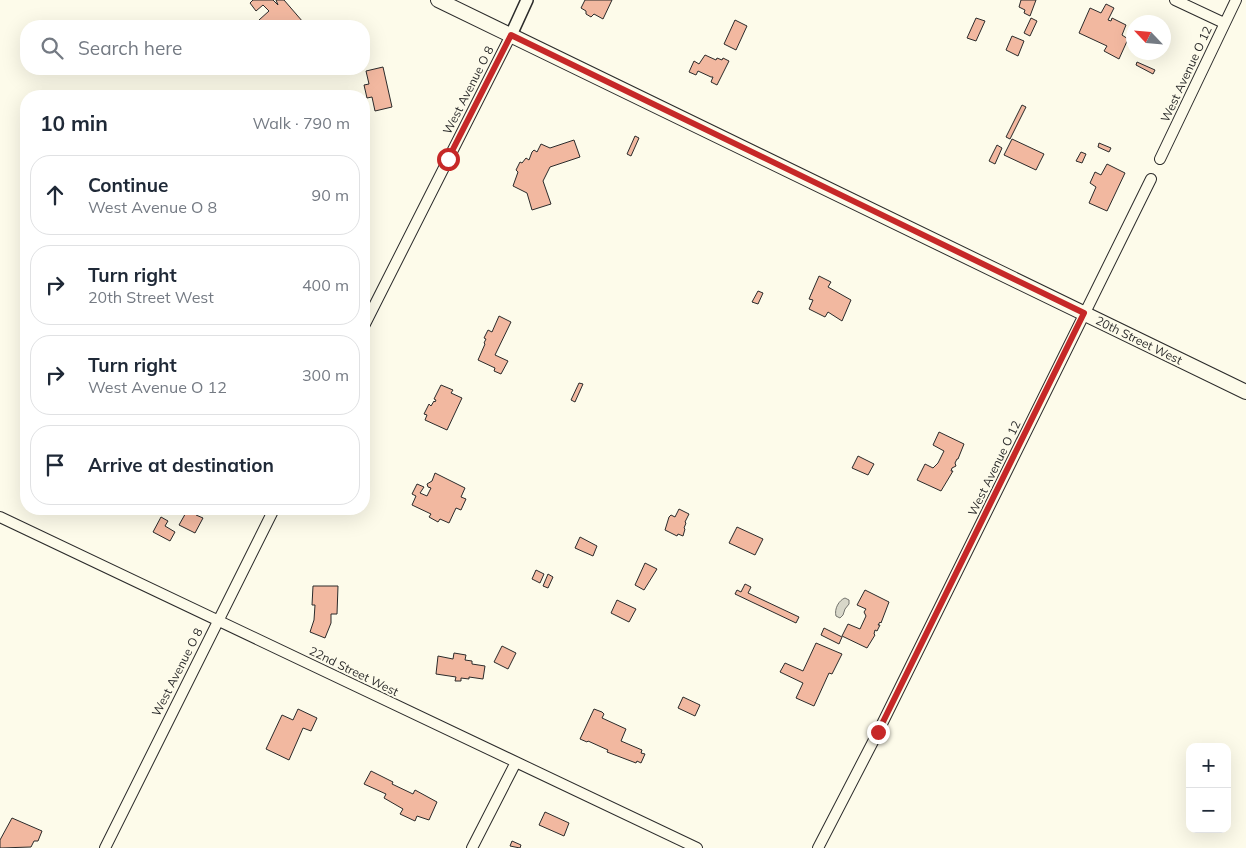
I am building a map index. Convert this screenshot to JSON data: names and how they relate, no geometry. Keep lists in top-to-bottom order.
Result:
{
  "streets": {
    "main road": ["20th Street West"],
    "street": ["West Avenue O 12", "West Avenue O 8", "22nd Street West"]
  },
  "crossings": [
    ["West Avenue O 12", "20th Street West"],
    ["West Avenue O 8", "20th Street West"],
    ["West Avenue O 8", "22nd Street West"]
  ],
  "north": "top left",
  "page": {
    "search": "Search here",
    "heading": ["10 min", "Walk · 790 m"],
    "list": [
      ["Continue", "West Avenue O 8", "90 m"],
      ["Turn right", "20th Street West", "400 m"],
      ["Turn right", "West Avenue O 12", "300 m"],
      "Arrive at destination"
    ],
    "map_buttons": ["+", "−"]
  }
}
